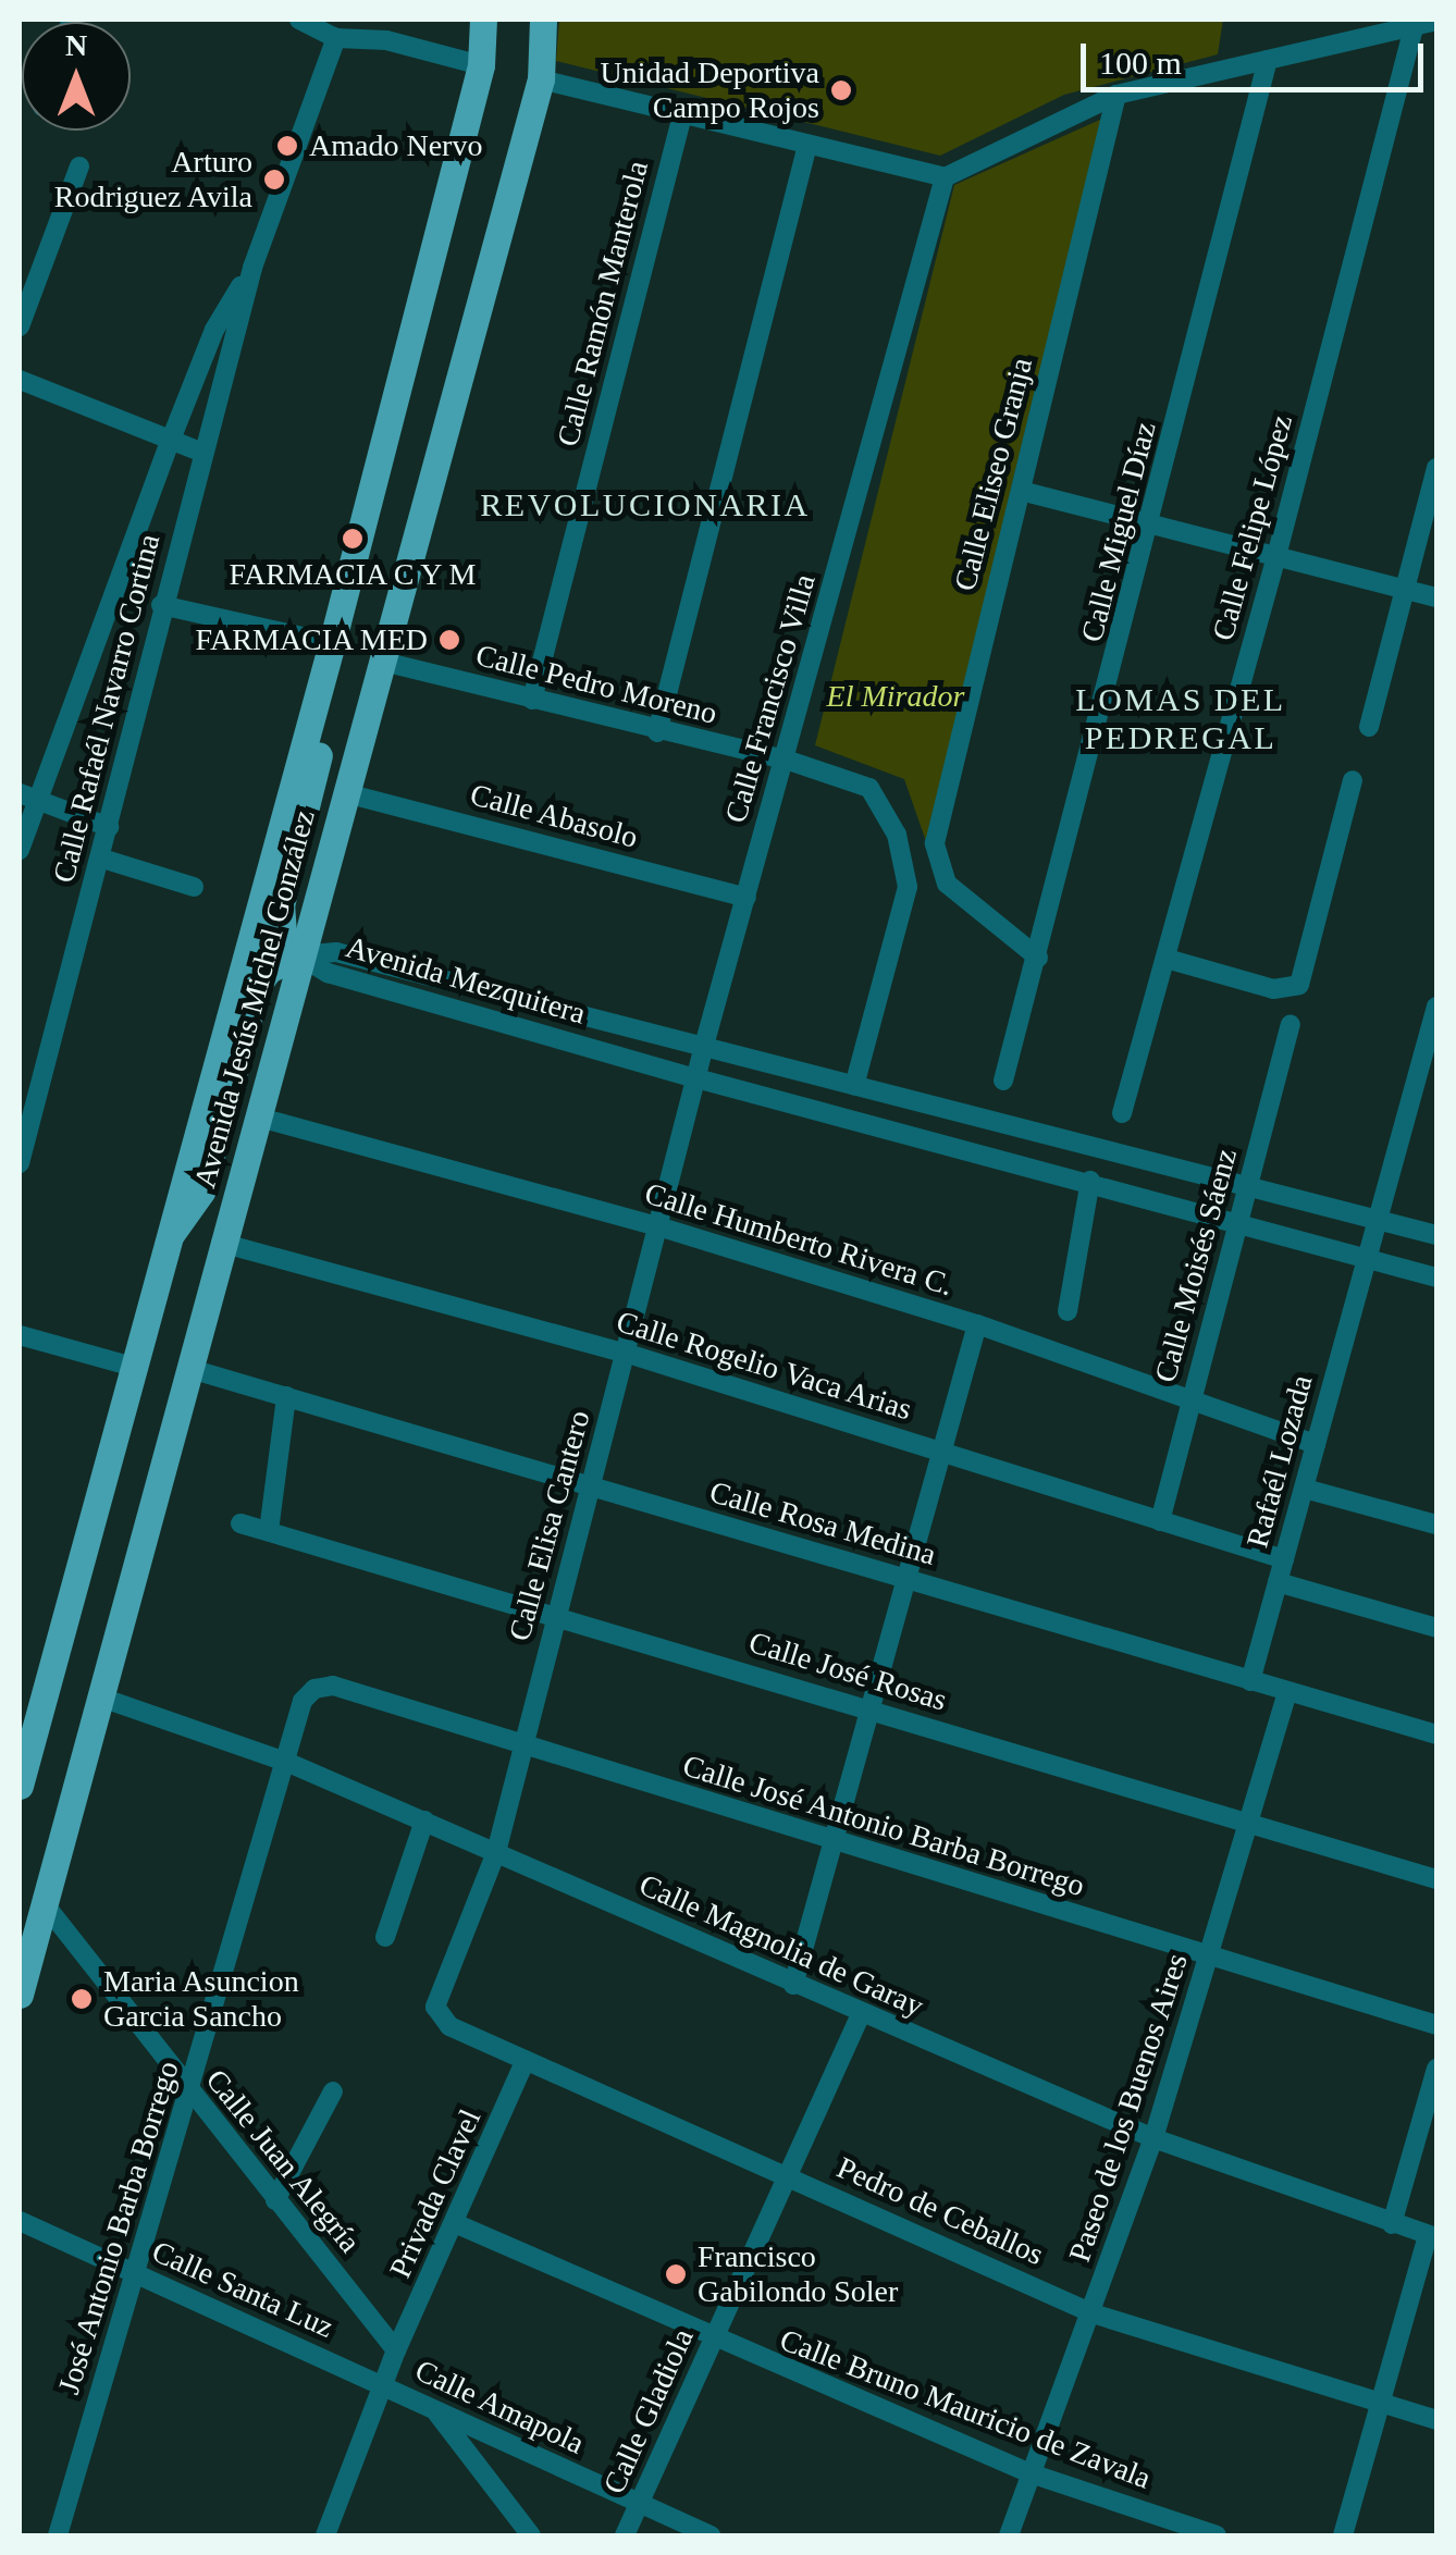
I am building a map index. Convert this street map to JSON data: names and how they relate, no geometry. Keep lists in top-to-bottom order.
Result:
{
  "streets": {
    "main road": ["Avenida Jesús Michel González"],
    "street": [
      "Calle Ramón Manterola",
      "Calle Eliseo Granja",
      "Calle Felipe López",
      "Calle Miguel Díaz",
      "Calle Pedro Moreno",
      "Calle Francisco Villa",
      "Calle Rafaél Navarro Cortina",
      "Calle Abasolo",
      "Avenida Mezquitera",
      "Calle Humberto Rivera C.",
      "Calle Moisés Sáenz",
      "Calle Rogelio Vaca Arias",
      "Rafaél Lozada",
      "Calle Rosa Medina",
      "Calle Elisa Cantero",
      "Calle José Rosas",
      "Calle José Antonio Barba Borrego",
      "Calle Magnolia de Garay",
      "Paseo de los Buenos Aires",
      "Calle Juan Alegría",
      "Privada Clavel",
      "Pedro de Ceballos",
      "José Antonio Barba Borrego",
      "Calle Santa Luz",
      "Calle Amapola",
      "Calle Bruno Mauricio de Zavala",
      "Calle Gladiola"
    ]
  },
  "crossings": [
    ["Calle Ramón Manterola", "Calle Pedro Moreno"],
    ["Calle Eliseo Granja", "Calle Miguel Díaz"],
    ["Calle Pedro Moreno", "Calle Francisco Villa"],
    ["Calle Pedro Moreno", "Avenida Mezquitera"],
    ["Calle Pedro Moreno", "Avenida Jesús Michel González"],
    ["Calle Francisco Villa", "Calle Abasolo"],
    ["Calle Francisco Villa", "Avenida Mezquitera"],
    ["Calle Francisco Villa", "Calle Elisa Cantero"],
    ["Calle Abasolo", "Avenida Jesús Michel González"],
    ["Avenida Mezquitera", "Avenida Jesús Michel González"],
    ["Avenida Mezquitera", "Calle Moisés Sáenz"],
    ["Avenida Mezquitera", "Rafaél Lozada"],
    ["Avenida Mezquitera", "Calle Elisa Cantero"],
    ["Avenida Jesús Michel González", "Calle Humberto Rivera C."],
    ["Avenida Jesús Michel González", "Calle Rogelio Vaca Arias"],
    ["Avenida Jesús Michel González", "Calle Rosa Medina"],
    ["Avenida Jesús Michel González", "Calle Magnolia de Garay"],
    ["Avenida Jesús Michel González", "Calle Juan Alegría"],
    ["Calle Humberto Rivera C.", "Calle Moisés Sáenz"],
    ["Calle Humberto Rivera C.", "Rafaél Lozada"],
    ["Calle Humberto Rivera C.", "Calle Elisa Cantero"],
    ["Calle Moisés Sáenz", "Calle Rogelio Vaca Arias"],
    ["Calle Rogelio Vaca Arias", "Rafaél Lozada"],
    ["Calle Rogelio Vaca Arias", "Calle Elisa Cantero"],
    ["Rafaél Lozada", "Calle Rosa Medina"],
    ["Calle Rosa Medina", "Calle Elisa Cantero"],
    ["Calle Rosa Medina", "Paseo de los Buenos Aires"],
    ["Calle Elisa Cantero", "Calle José Rosas"],
    ["Calle Elisa Cantero", "Calle José Antonio Barba Borrego"],
    ["Calle Elisa Cantero", "Calle Magnolia de Garay"],
    ["Calle Elisa Cantero", "Pedro de Ceballos"],
    ["Calle José Rosas", "Paseo de los Buenos Aires"],
    ["Calle José Antonio Barba Borrego", "Paseo de los Buenos Aires"],
    ["Calle José Antonio Barba Borrego", "José Antonio Barba Borrego"],
    ["Calle Magnolia de Garay", "Paseo de los Buenos Aires"],
    ["Calle Magnolia de Garay", "José Antonio Barba Borrego"],
    ["Calle Magnolia de Garay", "Calle Gladiola"],
    ["Paseo de los Buenos Aires", "Pedro de Ceballos"],
    ["Paseo de los Buenos Aires", "Calle Bruno Mauricio de Zavala"],
    ["Calle Juan Alegría", "Privada Clavel"],
    ["Calle Juan Alegría", "José Antonio Barba Borrego"],
    ["Privada Clavel", "Pedro de Ceballos"],
    ["Privada Clavel", "Calle Santa Luz"],
    ["Privada Clavel", "Calle Amapola"],
    ["Privada Clavel", "Calle Bruno Mauricio de Zavala"],
    ["Pedro de Ceballos", "Calle Gladiola"],
    ["José Antonio Barba Borrego", "Calle Santa Luz"],
    ["Calle Santa Luz", "Calle Amapola"],
    ["Calle Amapola", "Calle Gladiola"],
    ["Calle Bruno Mauricio de Zavala", "Calle Gladiola"]
  ],
  "districts": ["REVOLUCIONARIA", "LOMAS DEL PEDREGAL"],
  "parks": ["El Mirador"],
  "places": [
    "Unidad Deportiva Campo Rojos",
    "Amado Nervo",
    "Arturo Rodriguez Avila",
    "FARMACIA C Y M",
    "FARMACIA MED",
    "Maria Asuncion Garcia Sancho",
    "Francisco Gabilondo Soler"
  ],
  "scale_bar": "100 m",
  "north": "top"
}
